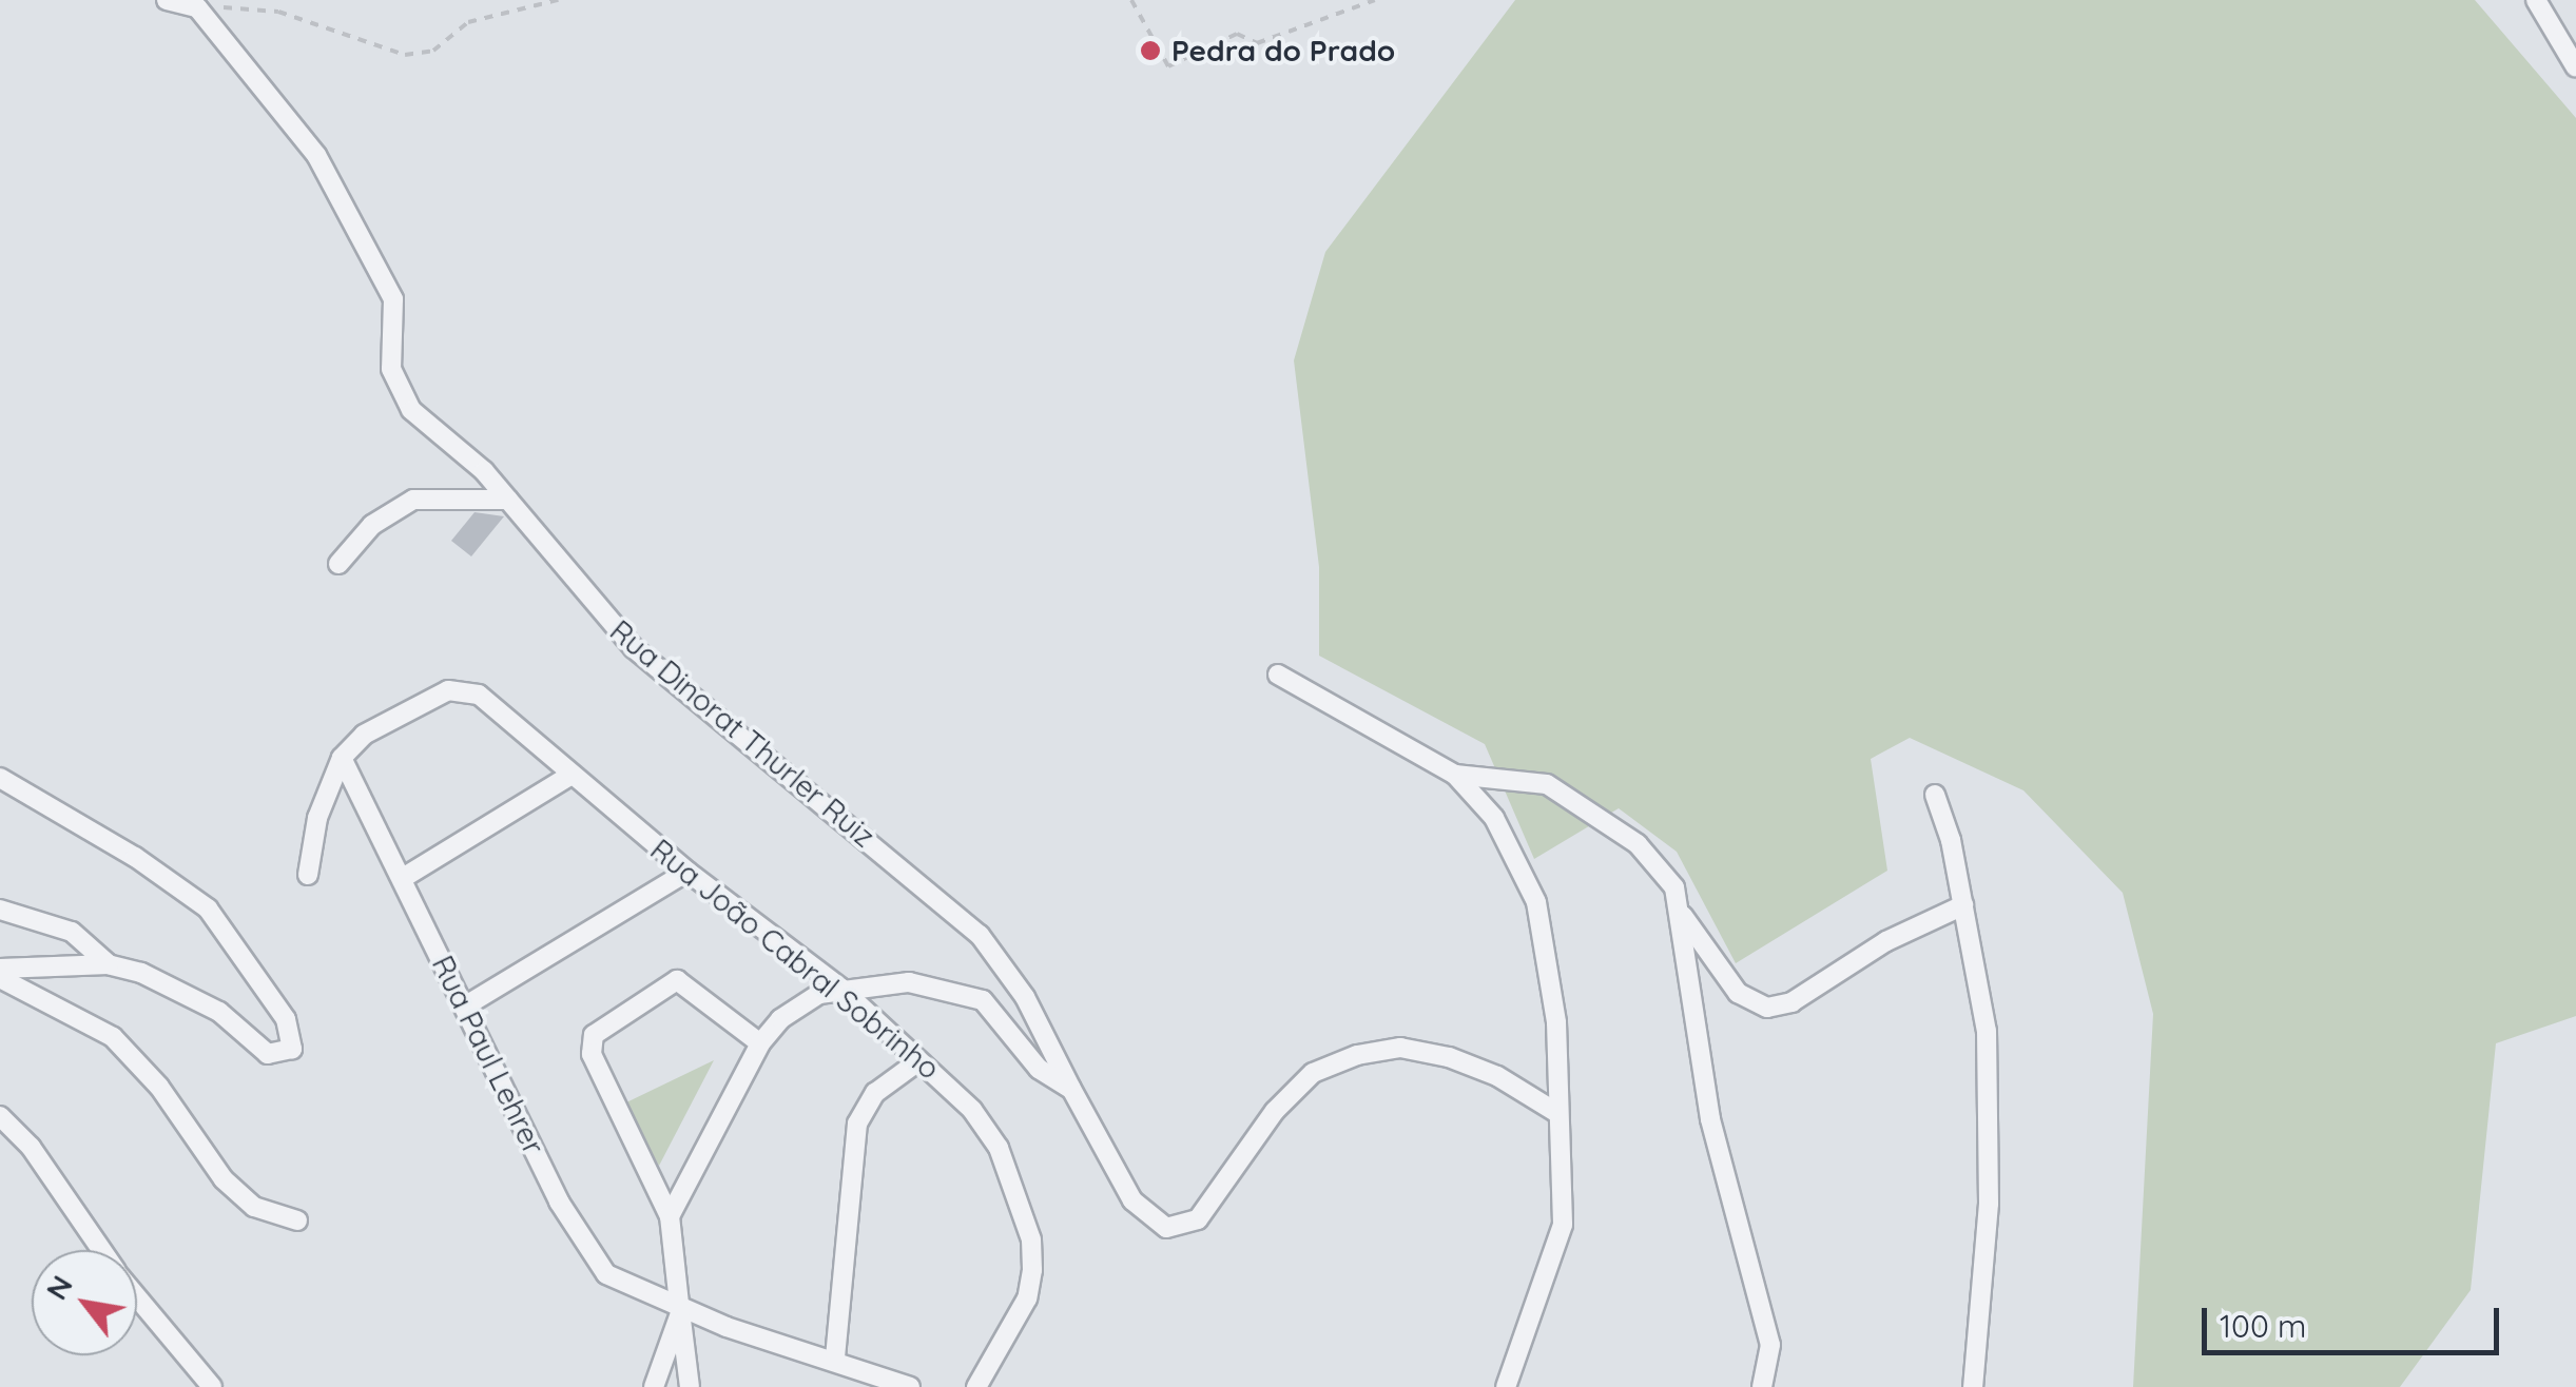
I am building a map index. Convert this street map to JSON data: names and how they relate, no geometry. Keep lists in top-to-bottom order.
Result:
{
  "streets": {
    "street": ["Rua Dinorat Thurler Ruiz", "Rua João Cabral Sobrinho", "Rua Paul Lehrer"]
  },
  "crossings": [
    ["Rua Dinorat Thurler Ruiz", "Rua João Cabral Sobrinho"],
    ["Rua João Cabral Sobrinho", "Rua Paul Lehrer"]
  ],
  "places": ["Pedra do Prado"],
  "scale_bar": "100 m",
  "north": "top left"
}
